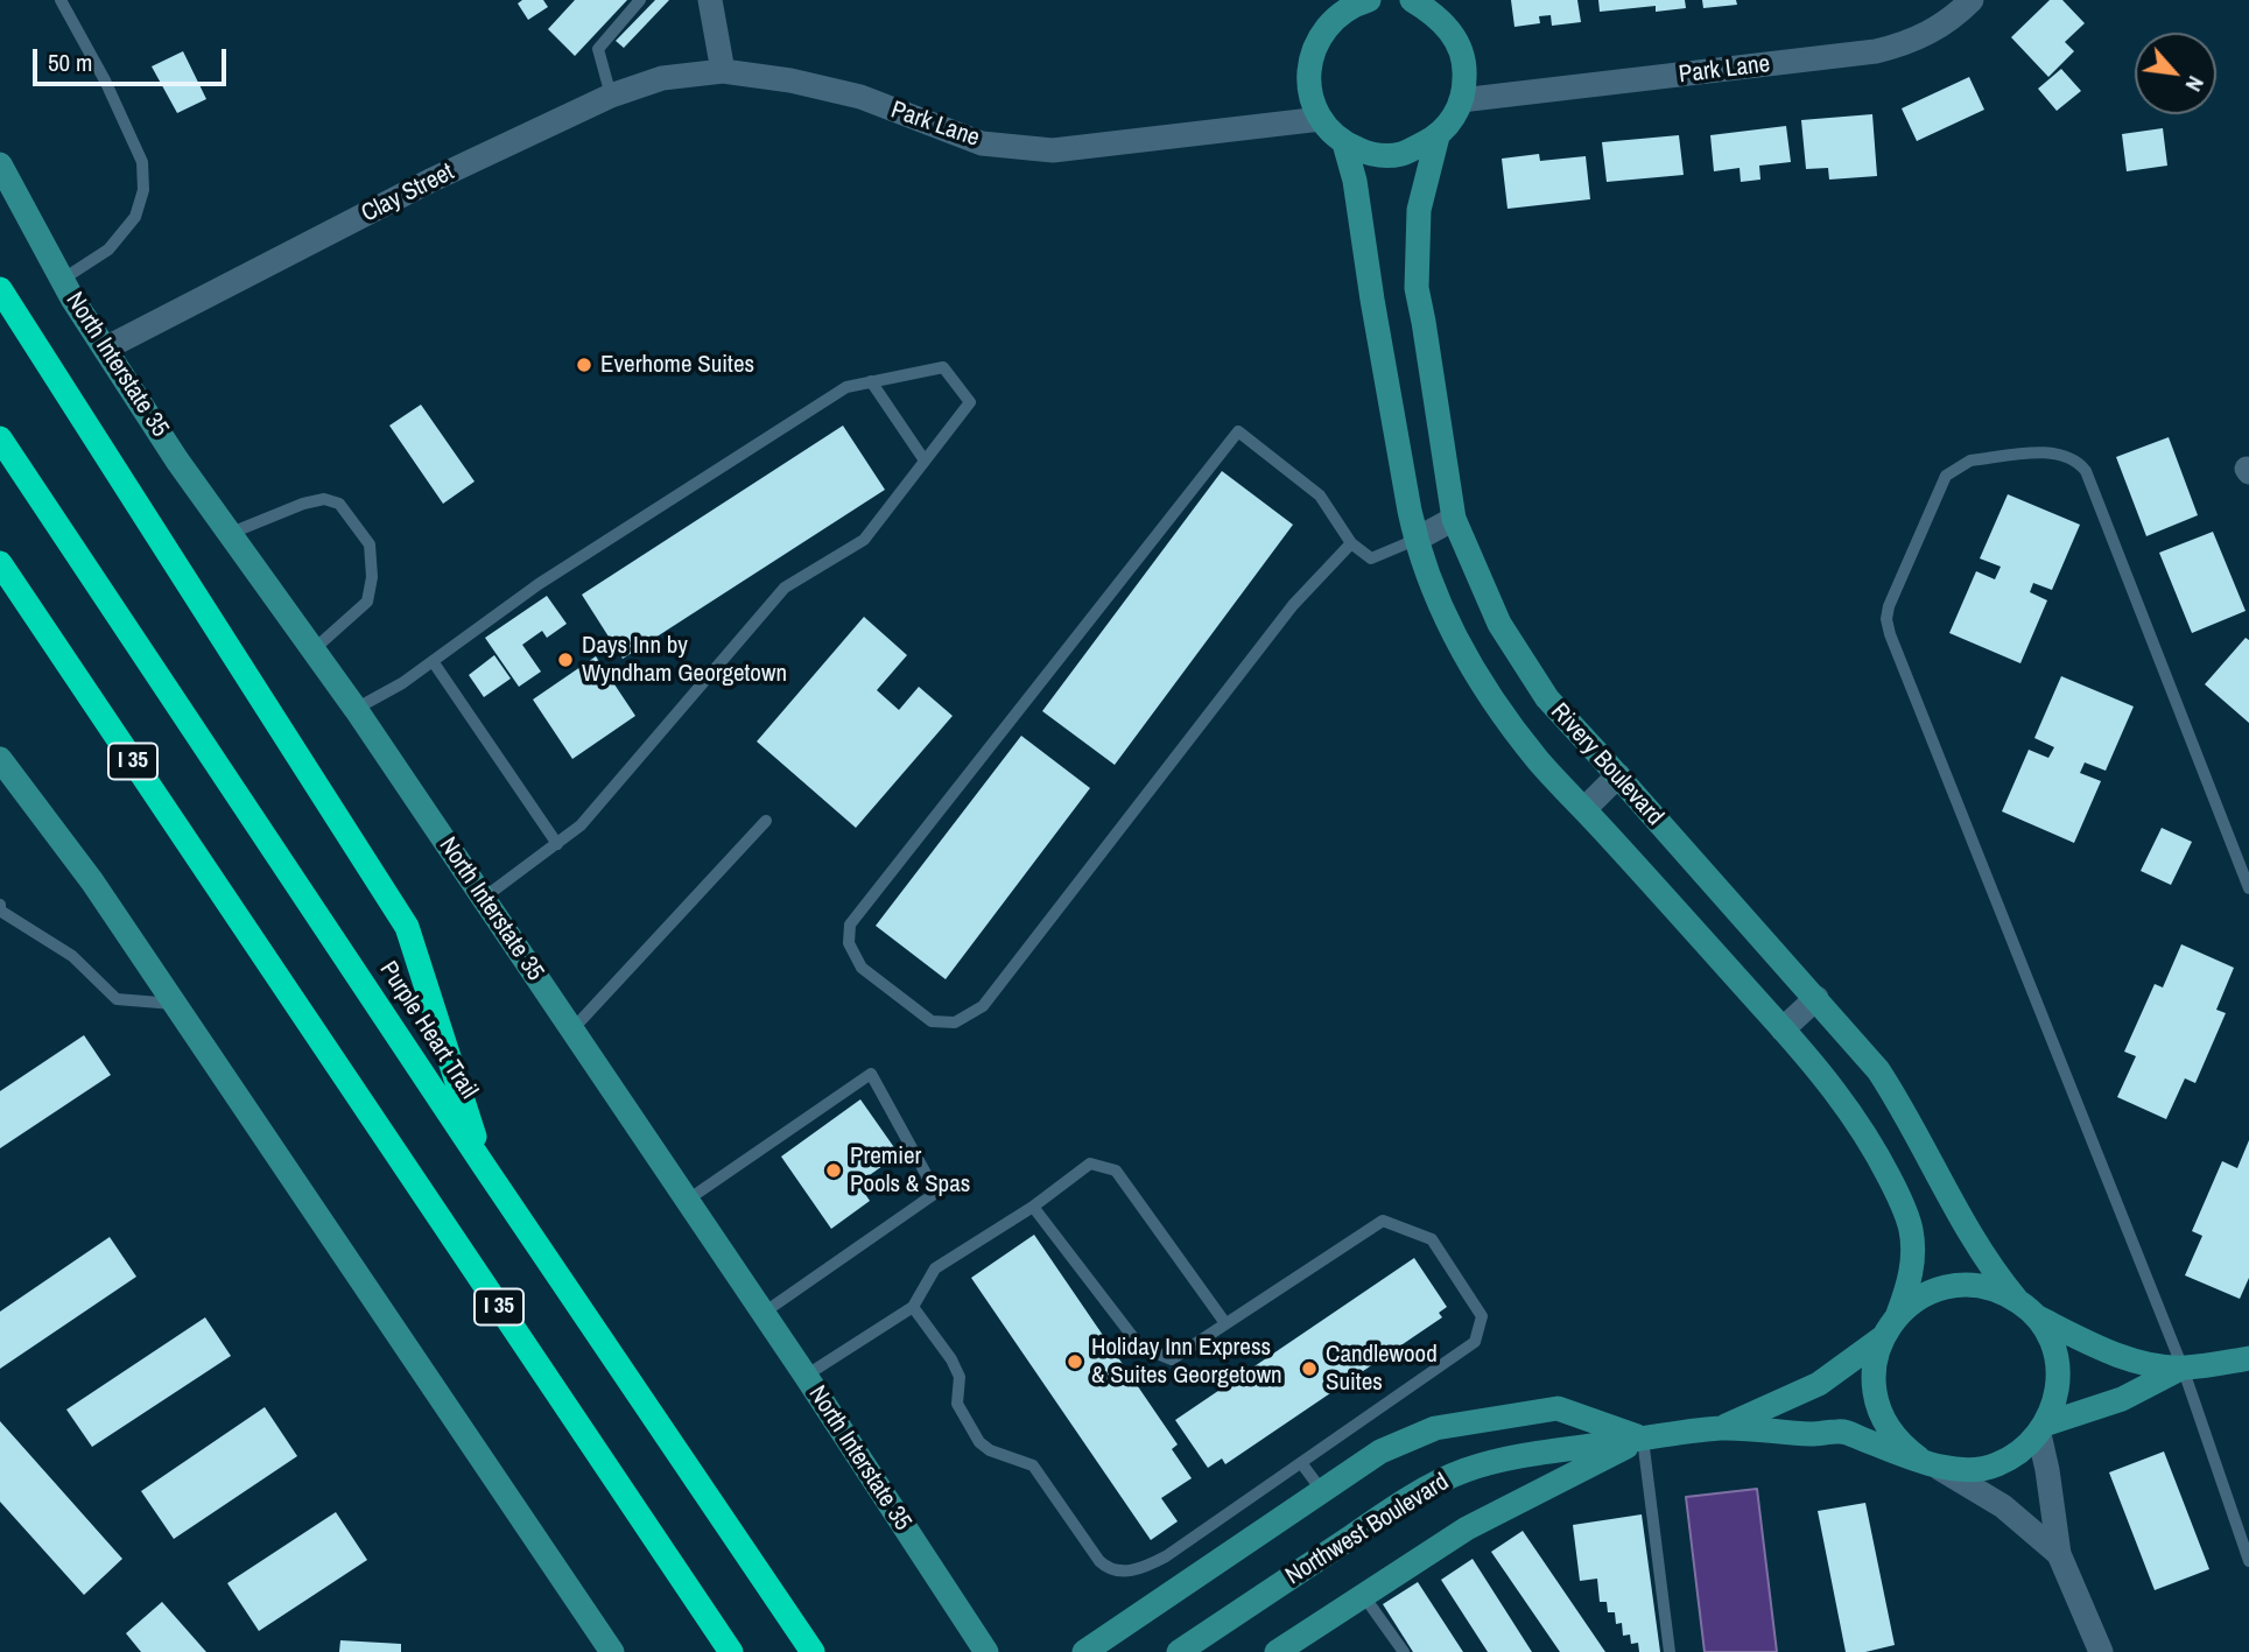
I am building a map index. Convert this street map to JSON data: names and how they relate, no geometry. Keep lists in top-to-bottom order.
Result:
{
  "streets": {
    "highway": ["I 35", "Purple Heart Trail"],
    "street": [
      "Park Lane",
      "Clay Street",
      "North Interstate 35",
      "Rivery Boulevard",
      "Northwest Boulevard"
    ]
  },
  "crossings": [
    ["Park Lane", "Clay Street"],
    ["Clay Street", "North Interstate 35"],
    ["Rivery Boulevard", "Northwest Boulevard"]
  ],
  "places": [
    "Everhome Suites",
    "Days Inn by Wyndham Georgetown",
    "Premier Pools & Spas",
    "Holiday Inn Express & Suites Georgetown",
    "Candlewood Suites"
  ],
  "scale_bar": "50 m",
  "north": "bottom right"
}
